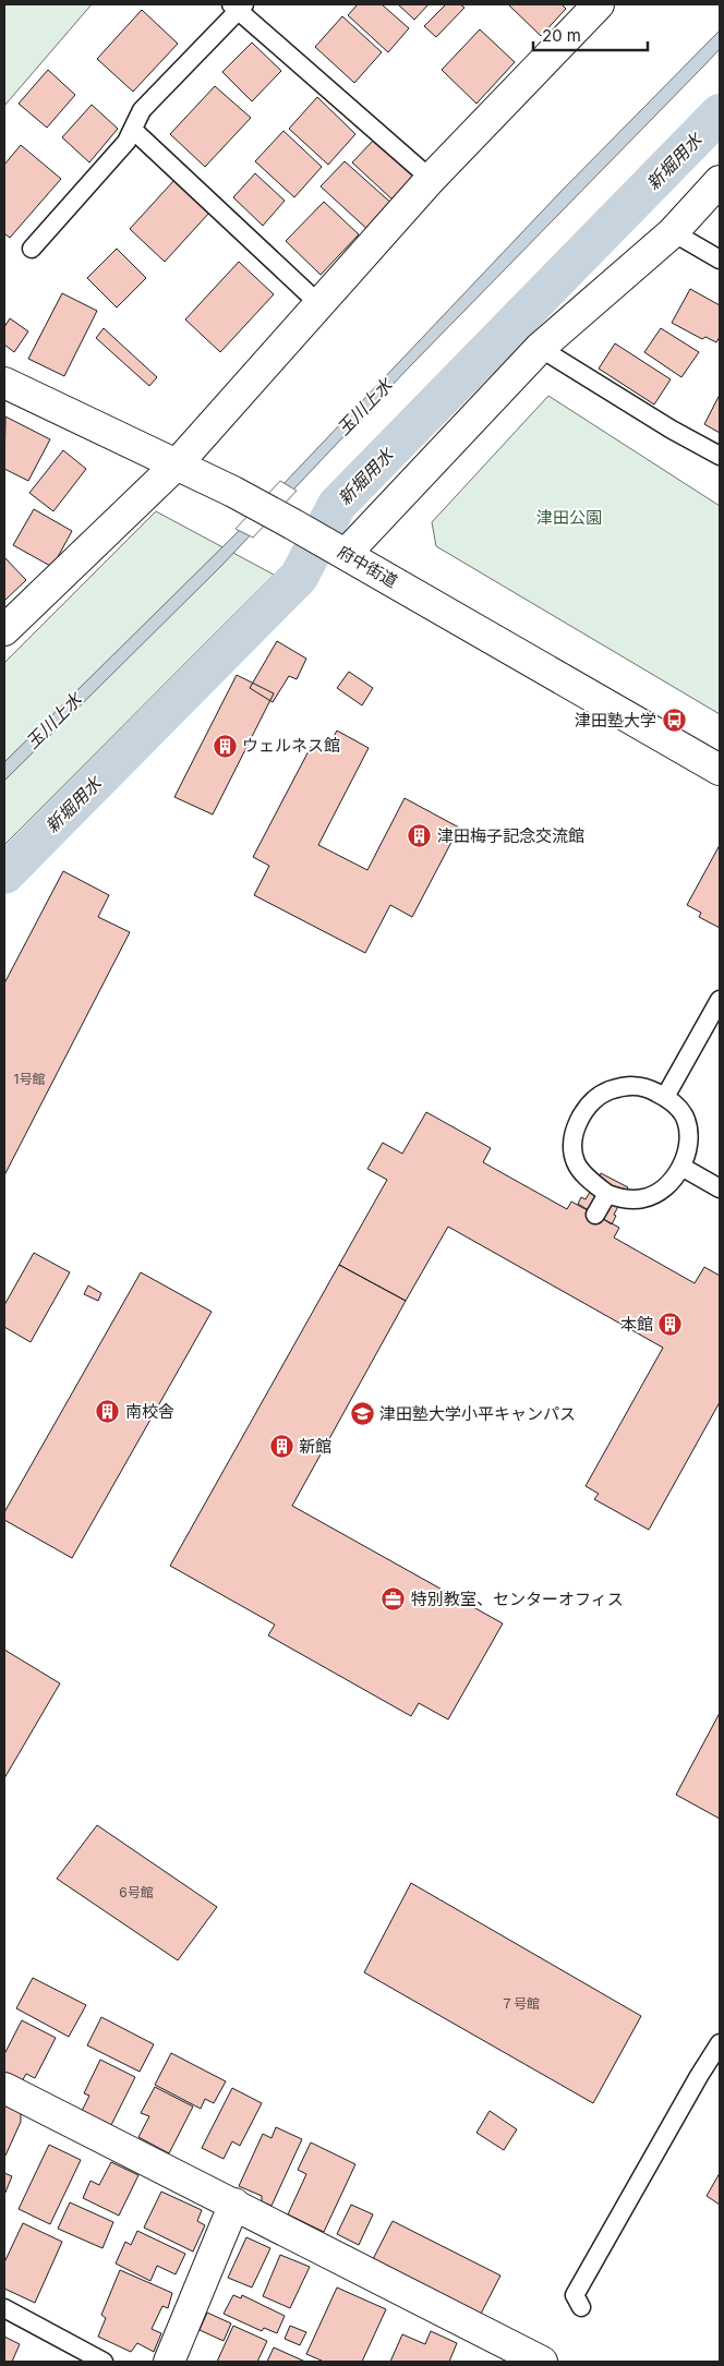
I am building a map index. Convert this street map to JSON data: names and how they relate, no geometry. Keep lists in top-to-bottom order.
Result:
{
  "streets": {
    "street": ["府中街道"]
  },
  "water": ["新堀用水", "玉川上水"],
  "parks": ["津田公園"],
  "places": {
    "bus stop": ["津田塾大学"],
    "building": [
      "ウェルネス館",
      "津田梅子記念交流館",
      "本館",
      "南校舎",
      "新館"
    ],
    "school or university": ["津田塾大学小平キャンパス"],
    "office": ["特別教室、センターオフィス"]
  },
  "house_numbers": ["1号館", "6号館", "７号館"],
  "scale_bar": "20 m"
}
